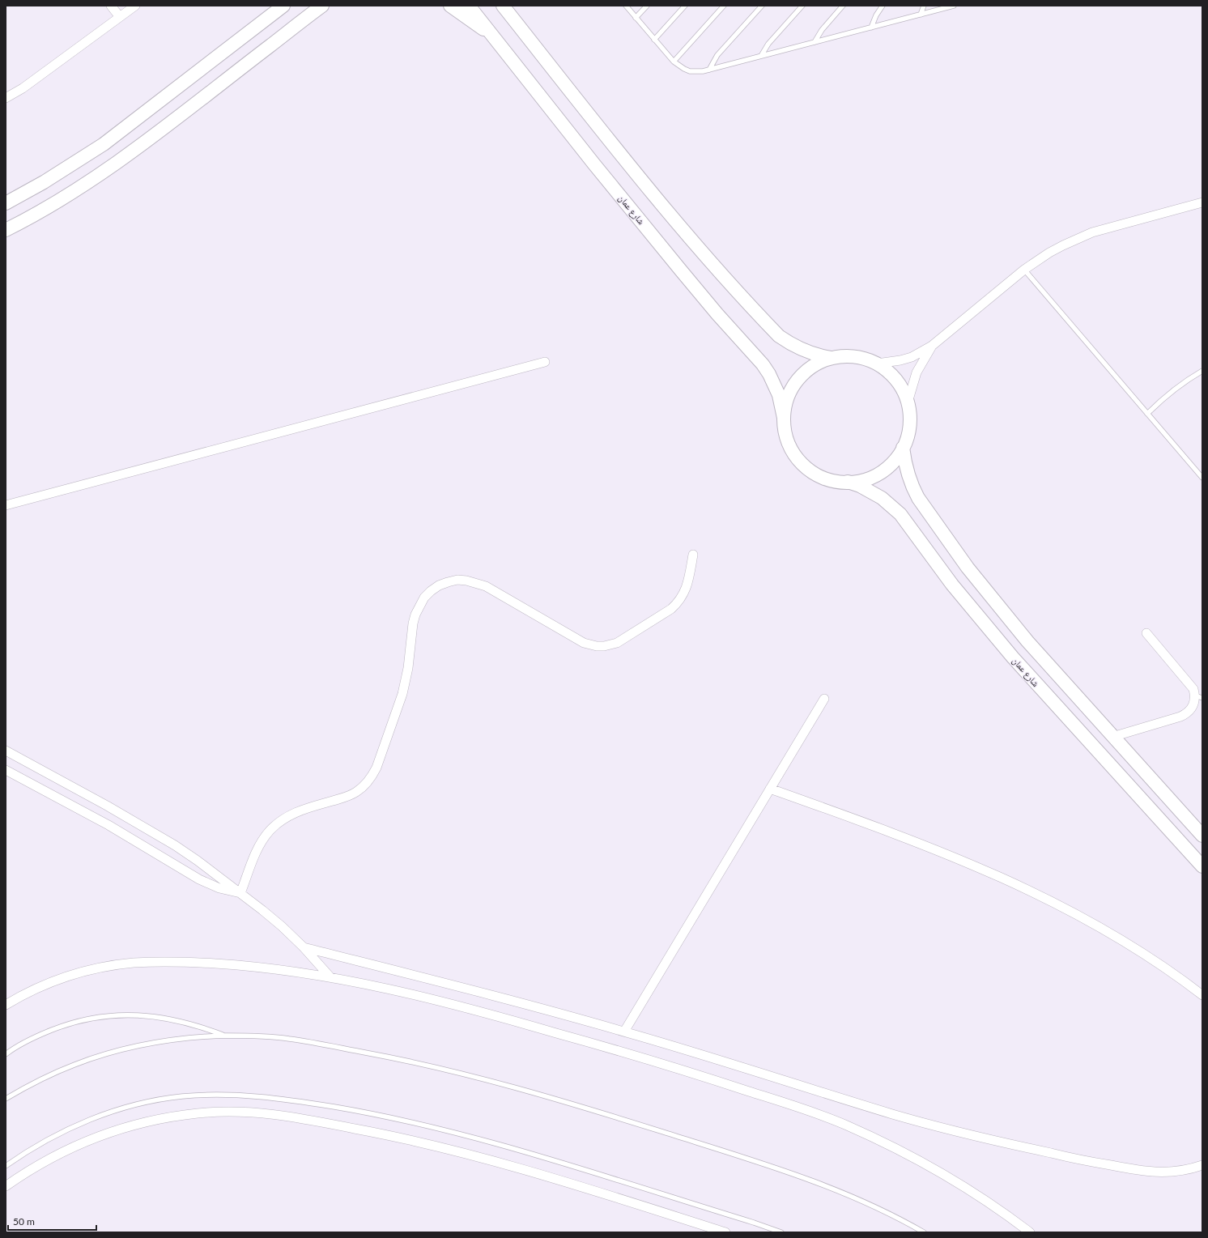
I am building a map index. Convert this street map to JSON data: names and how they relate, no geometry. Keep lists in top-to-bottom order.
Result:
{
  "streets": {
    "main road": ["شارع عمان"]
  },
  "scale_bar": "50 m"
}
